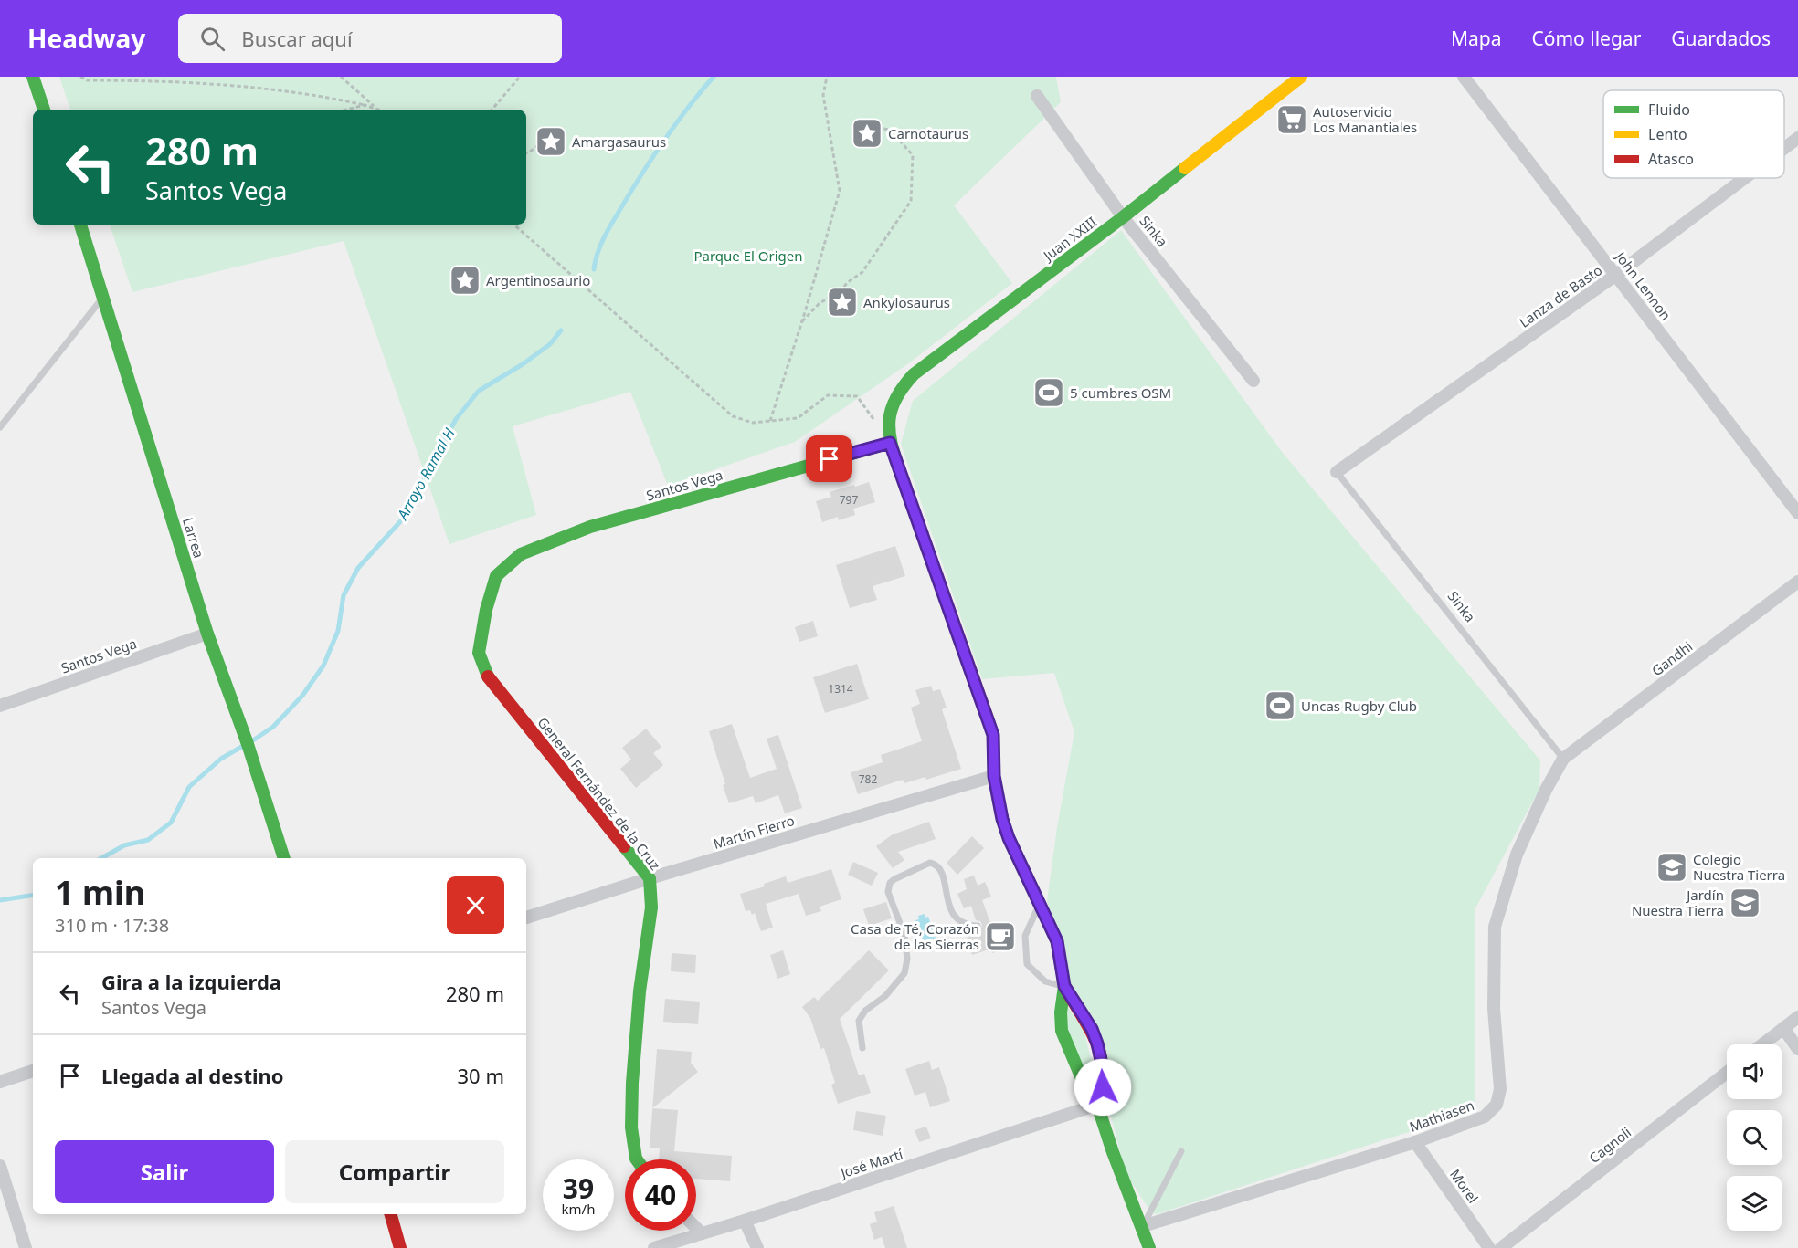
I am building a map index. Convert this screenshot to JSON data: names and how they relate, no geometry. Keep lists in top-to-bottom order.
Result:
{
  "streets": {
    "street": [
      "Sinka",
      "Juan XXIII",
      "John Lennon",
      "Lanza de Basto",
      "Santos Vega",
      "Larrea",
      "Gandhi",
      "General Fernández de la Cruz",
      "Martín Fierro",
      "Mathiasen",
      "Cagnoli",
      "José Martí",
      "Morel"
    ]
  },
  "crossings": [
    ["Sinka", "Juan XXIII"],
    ["Sinka", "Lanza de Basto"],
    ["Sinka", "Gandhi"],
    ["Sinka", "Mathiasen"],
    ["Juan XXIII", "Santos Vega"],
    ["Juan XXIII", "Martín Fierro"],
    ["John Lennon", "Lanza de Basto"],
    ["Santos Vega", "Larrea"],
    ["Santos Vega", "General Fernández de la Cruz"],
    ["Gandhi", "Mathiasen"],
    ["General Fernández de la Cruz", "Martín Fierro"],
    ["Mathiasen", "Morel"]
  ],
  "water": ["Arroyo Ramal H"],
  "parks": ["Parque El Origen"],
  "places": {
    "supermarket": ["Autoservicio Los Manantiales"],
    "place": [
      "Carnotaurus",
      "Amargasaurus",
      "Argentinosaurio",
      "Ankylosaurus"
    ],
    "sports": ["5 cumbres OSM", "Uncas Rugby Club"],
    "school or university": ["Colegio Nuestra Tierra", "Jardín Nuestra Tierra"],
    "cafe": ["Casa de Té, Corazón de las Sierras"]
  },
  "house_numbers": ["797", "1314", "782"],
  "legend": ["Fluido", "Lento", "Atasco"],
  "page": {
    "header": "Headway",
    "search": "Buscar aquí",
    "nav": ["Mapa", "Cómo llegar", "Guardados"],
    "turn": ["280 m", "Santos Vega"],
    "heading": ["1 min", "310 m · 17:38"],
    "list": [
      {
        "name": "Gira a la izquierda",
        "note": "Santos Vega",
        "value": "280 m"
      },
      {
        "name": "Llegada al destino",
        "value": "30 m"
      }
    ],
    "buttons": ["Salir", "Compartir"],
    "speed": "39 km/h",
    "limit": "40"
  }
}
